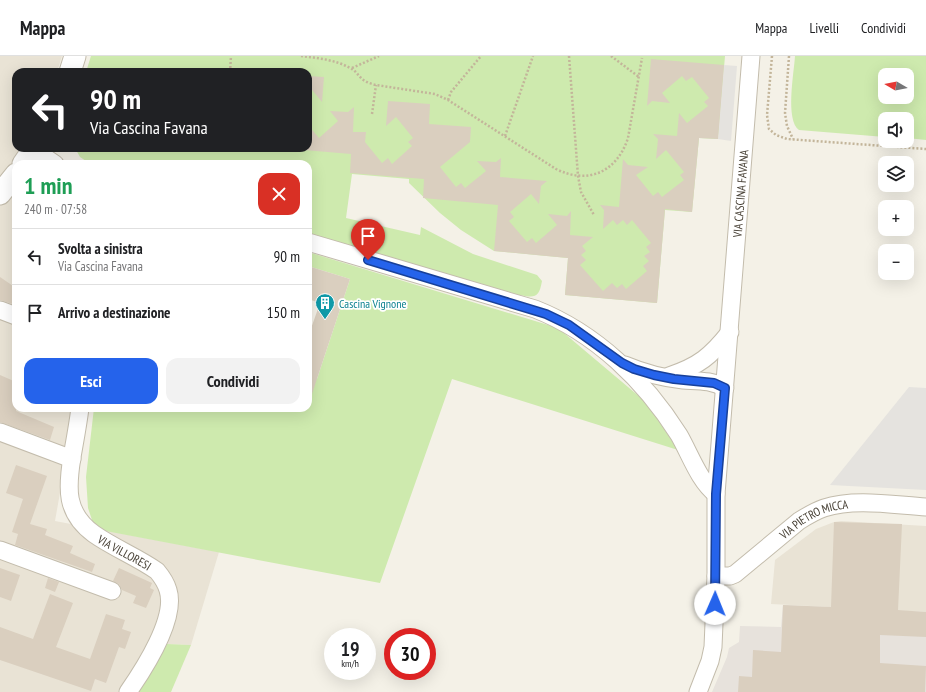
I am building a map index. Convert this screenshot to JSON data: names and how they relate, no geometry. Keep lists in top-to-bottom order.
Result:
{
  "streets": {
    "street": ["VIA CASCINA FAVANA", "VIA PIETRO MICCA", "VIA VILLORESI"]
  },
  "crossings": [
    ["VIA CASCINA FAVANA", "VIA PIETRO MICCA"]
  ],
  "places": {
    "building": ["Cascina Vignone"]
  },
  "north": "left",
  "page": {
    "header": "Mappa",
    "nav": ["Mappa", "Livelli", "Condividi"],
    "map_buttons": ["+", "−"],
    "turn": ["90 m", "Via Cascina Favana"],
    "heading": ["1 min", "240 m · 07:58"],
    "list": [
      {
        "name": "Svolta a sinistra",
        "note": "Via Cascina Favana",
        "value": "90 m"
      },
      {
        "name": "Arrivo a destinazione",
        "value": "150 m"
      }
    ],
    "buttons": ["Esci", "Condividi"],
    "speed": "19 km/h",
    "limit": "30"
  }
}
